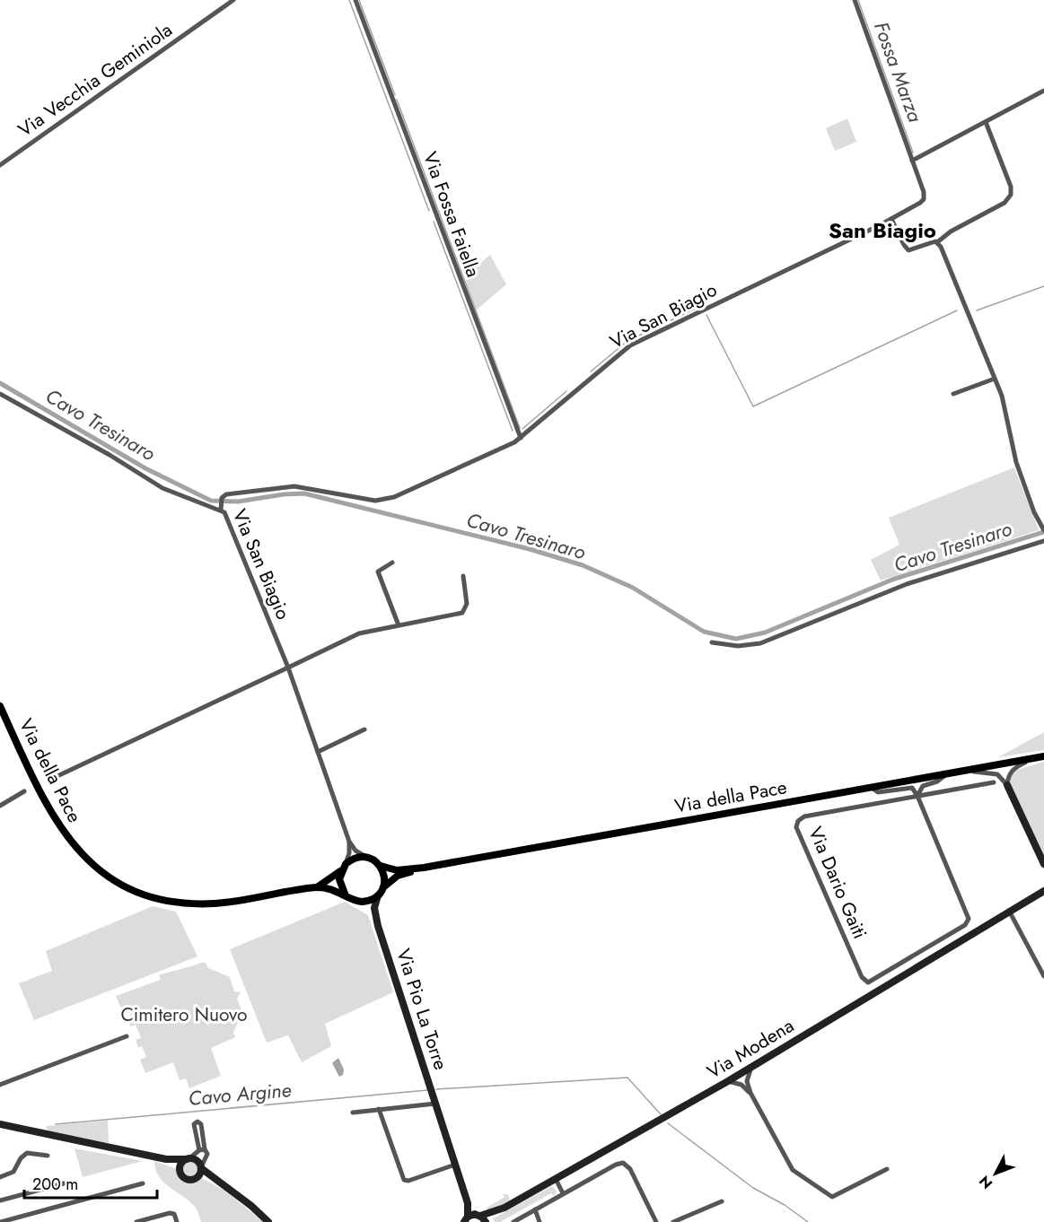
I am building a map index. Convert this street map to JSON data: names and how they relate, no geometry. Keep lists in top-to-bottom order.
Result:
{
  "streets": {
    "main road": ["Via della Pace"],
    "street": [
      "Via Vecchia Geminiola",
      "Via Fossa Faiella",
      "Via San Biagio",
      "Via Dario Gaiti",
      "Via Pio La Torre",
      "Via Modena"
    ]
  },
  "crossings": [
    ["Via Fossa Faiella", "Via San Biagio"],
    ["Via della Pace", "Via Dario Gaiti"],
    ["Via della Pace", "Via Pio La Torre"],
    ["Via Pio La Torre", "Via Modena"]
  ],
  "districts": ["San Biagio"],
  "water": ["Fossa Marza", "Cavo Tresinaro", "Cavo Argine"],
  "parks": ["Cimitero Nuovo"],
  "scale_bar": "200 m",
  "north": "bottom left"
}
